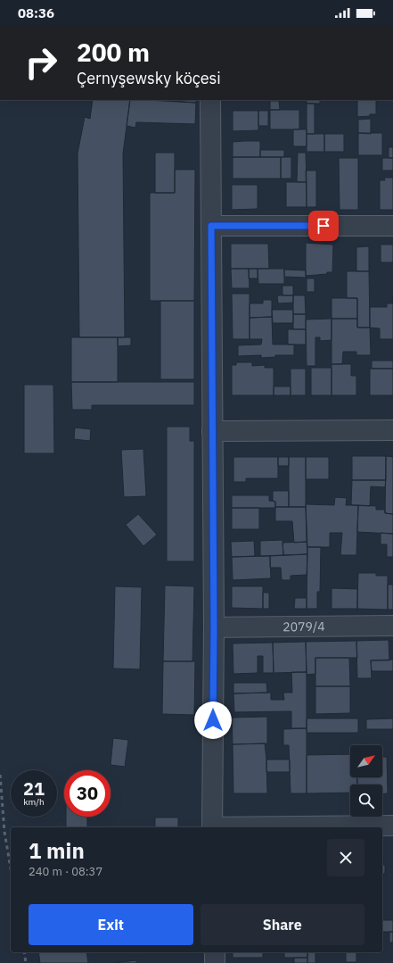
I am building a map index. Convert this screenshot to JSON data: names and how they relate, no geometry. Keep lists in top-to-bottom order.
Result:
{
  "streets": {
    "street": ["2079/4"]
  },
  "north": "top right",
  "page": {
    "status": "08:36",
    "turn": ["200 m", "Çernyşewsky köçesi"],
    "speed": "21 km/h",
    "limit": "30",
    "heading": ["1 min", "240 m · 08:37"],
    "buttons": ["Exit", "Share"]
  }
}
